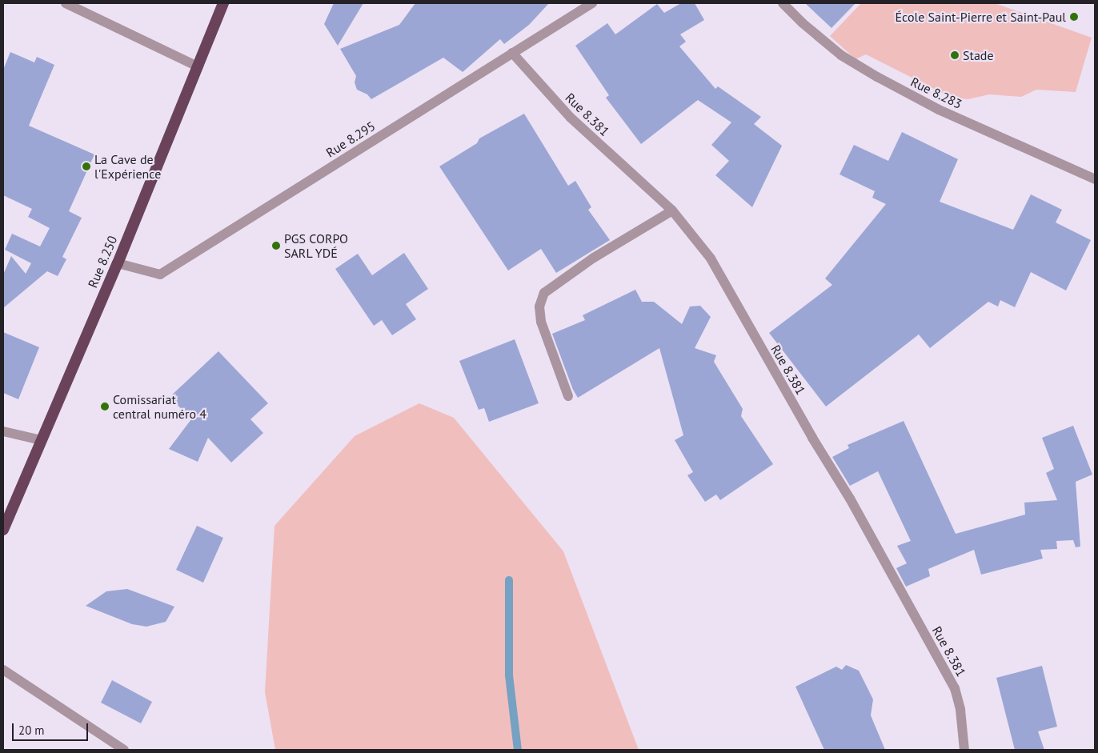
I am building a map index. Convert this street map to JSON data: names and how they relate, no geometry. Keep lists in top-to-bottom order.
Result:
{
  "streets": {
    "highway": ["Rue 8.250"],
    "street": ["Rue 8.283", "Rue 8.381", "Rue 8.295"]
  },
  "crossings": [
    ["Rue 8.381", "Rue 8.295"],
    ["Rue 8.295", "Rue 8.250"]
  ],
  "places": [
    "École Saint-Pierre et Saint-Paul",
    "Stade",
    "La Cave de l'Expérience",
    "PGS CORPO SARL YDÉ",
    "Comissariat central numéro 4"
  ],
  "scale_bar": "20 m"
}
